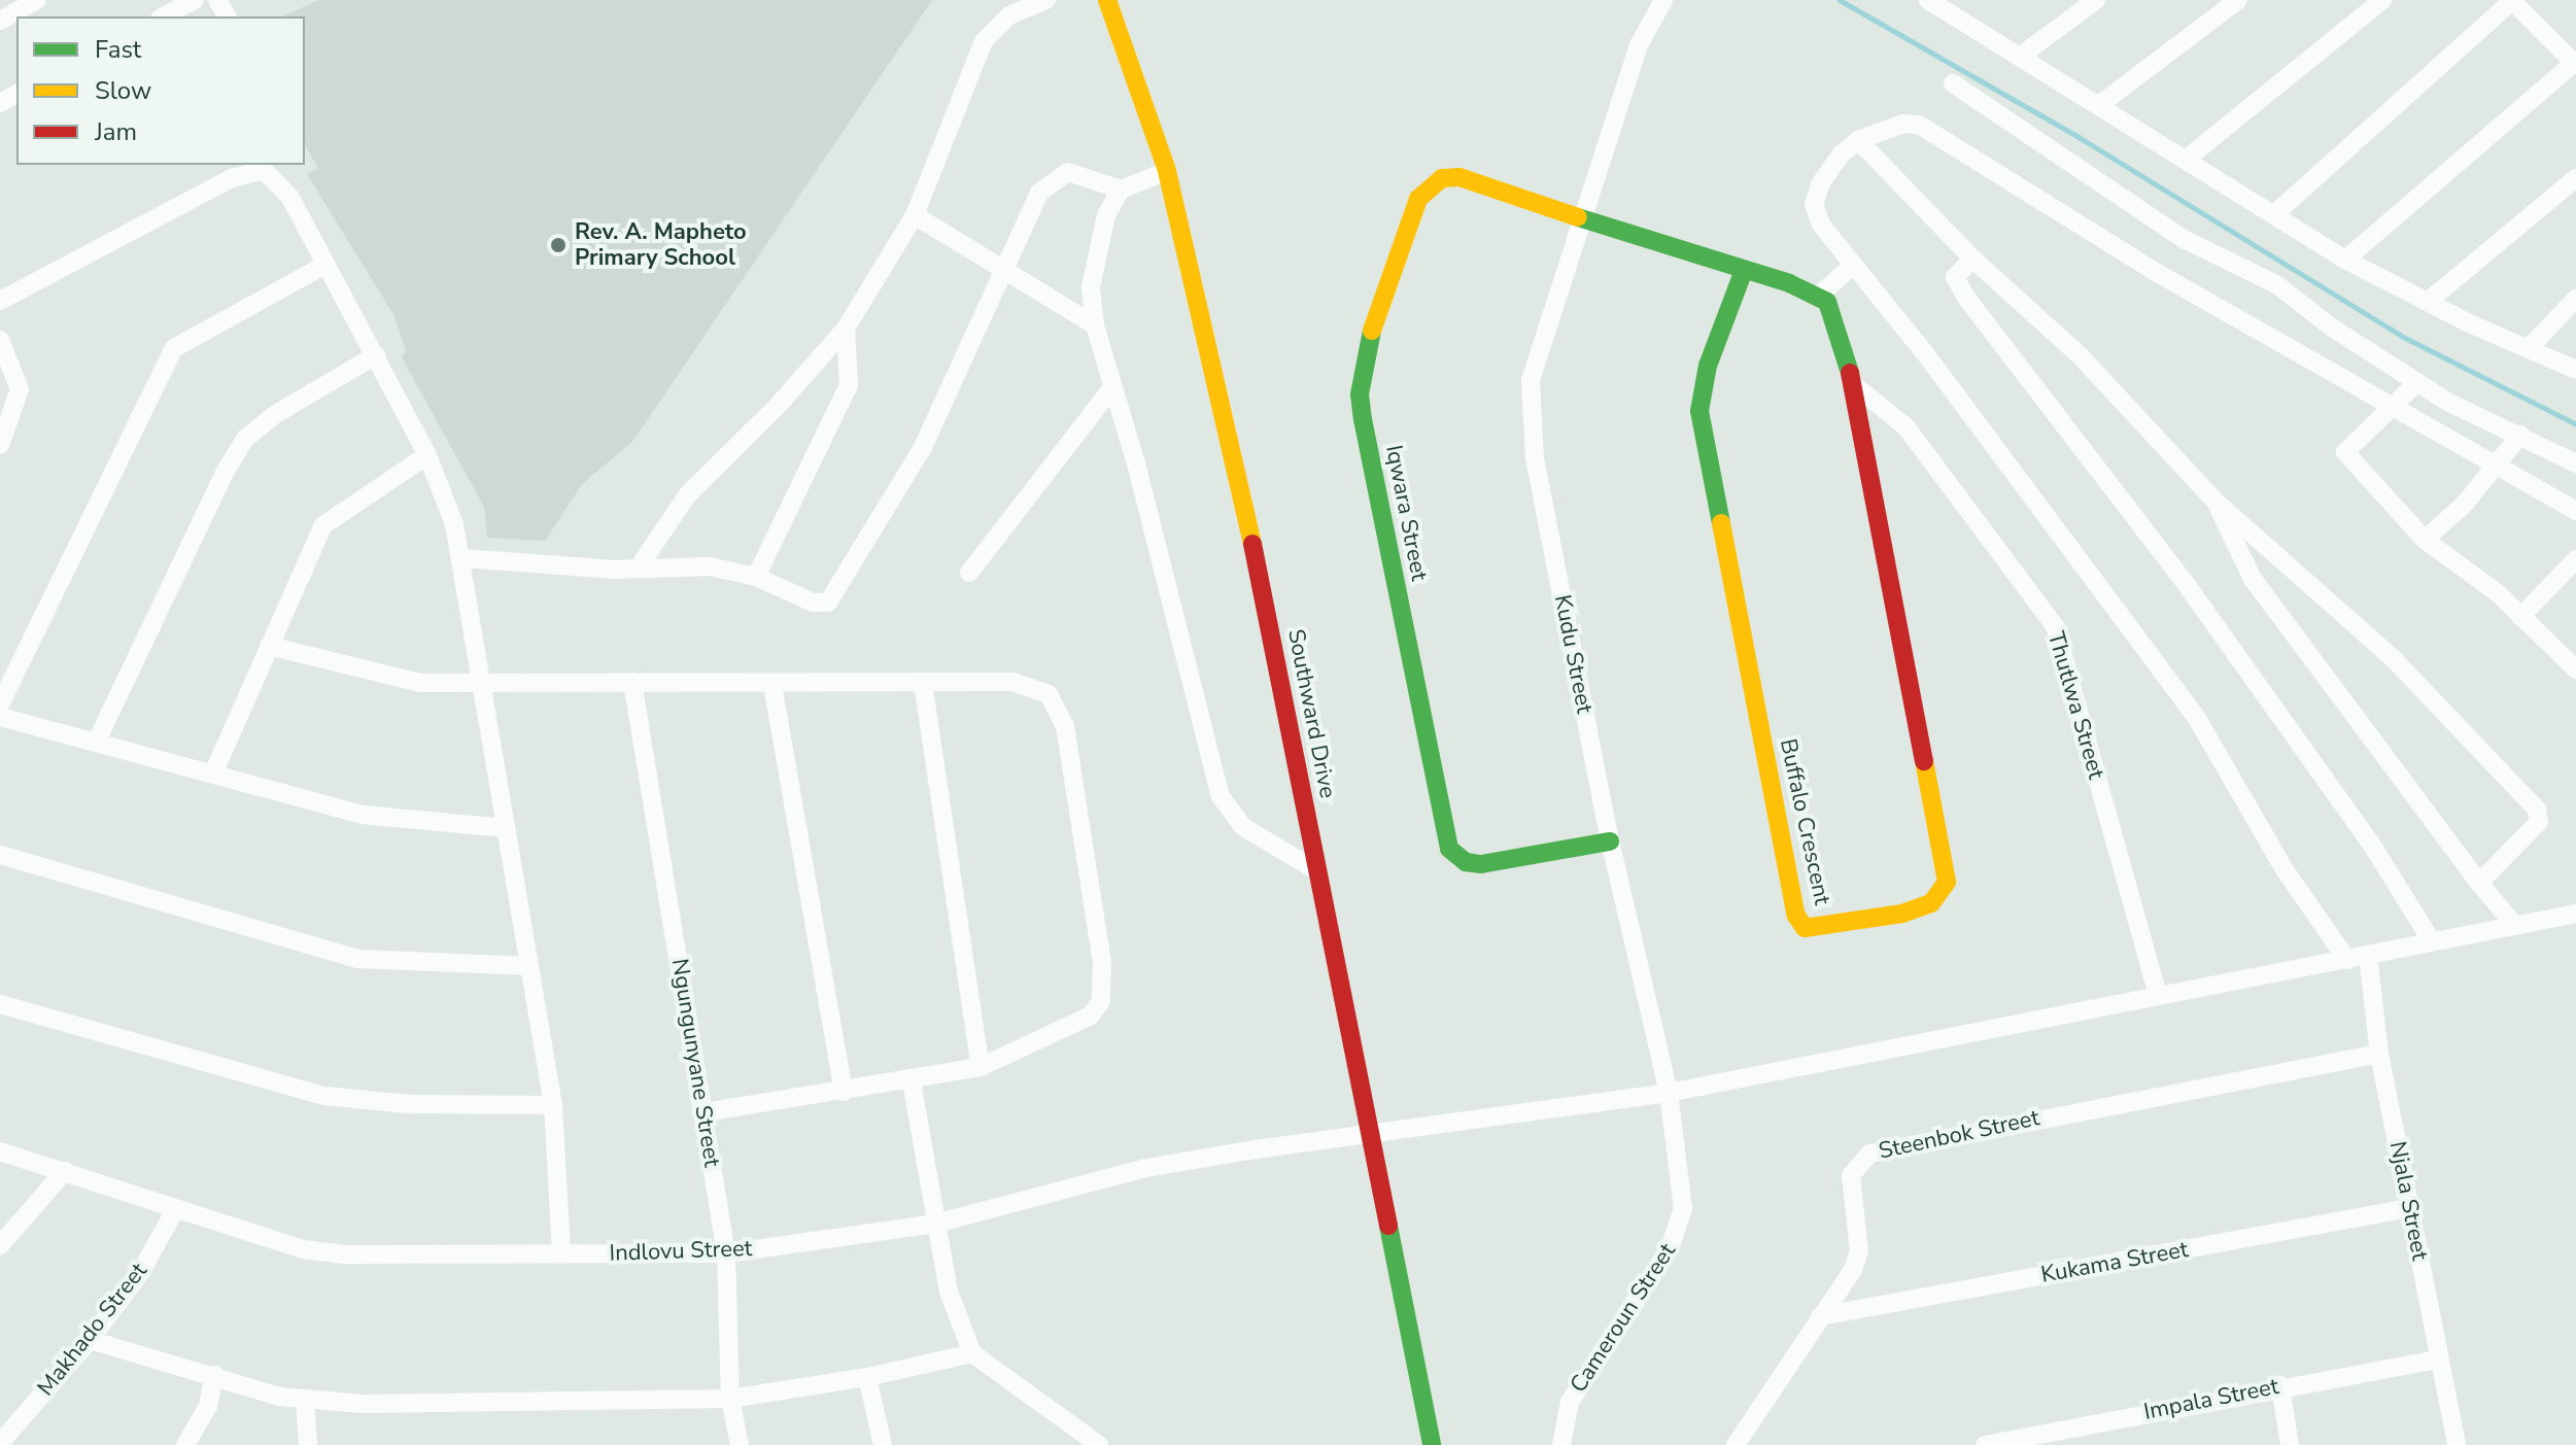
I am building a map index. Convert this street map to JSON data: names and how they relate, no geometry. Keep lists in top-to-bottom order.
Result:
{
  "streets": {
    "street": [
      "Iqwara Street",
      "Kudu Street",
      "Thutlwa Street",
      "Southward Drive",
      "Buffalo Crescent",
      "Ngungunyane Street",
      "Steenbok Street",
      "Njala Street",
      "Indlovu Street",
      "Kukama Street",
      "Cameroun Street",
      "Makhado Street",
      "Impala Street"
    ]
  },
  "crossings": [
    ["Iqwara Street", "Kudu Street"],
    ["Kudu Street", "Indlovu Street"],
    ["Kudu Street", "Cameroun Street"],
    ["Thutlwa Street", "Buffalo Crescent"],
    ["Thutlwa Street", "Indlovu Street"],
    ["Southward Drive", "Indlovu Street"],
    ["Ngungunyane Street", "Indlovu Street"],
    ["Steenbok Street", "Njala Street"],
    ["Steenbok Street", "Kukama Street"],
    ["Njala Street", "Indlovu Street"],
    ["Njala Street", "Kukama Street"],
    ["Njala Street", "Impala Street"],
    ["Indlovu Street", "Cameroun Street"],
    ["Indlovu Street", "Makhado Street"]
  ],
  "places": ["Rev. A. Mapheto Primary School"],
  "legend": ["Fast", "Slow", "Jam"]
}
